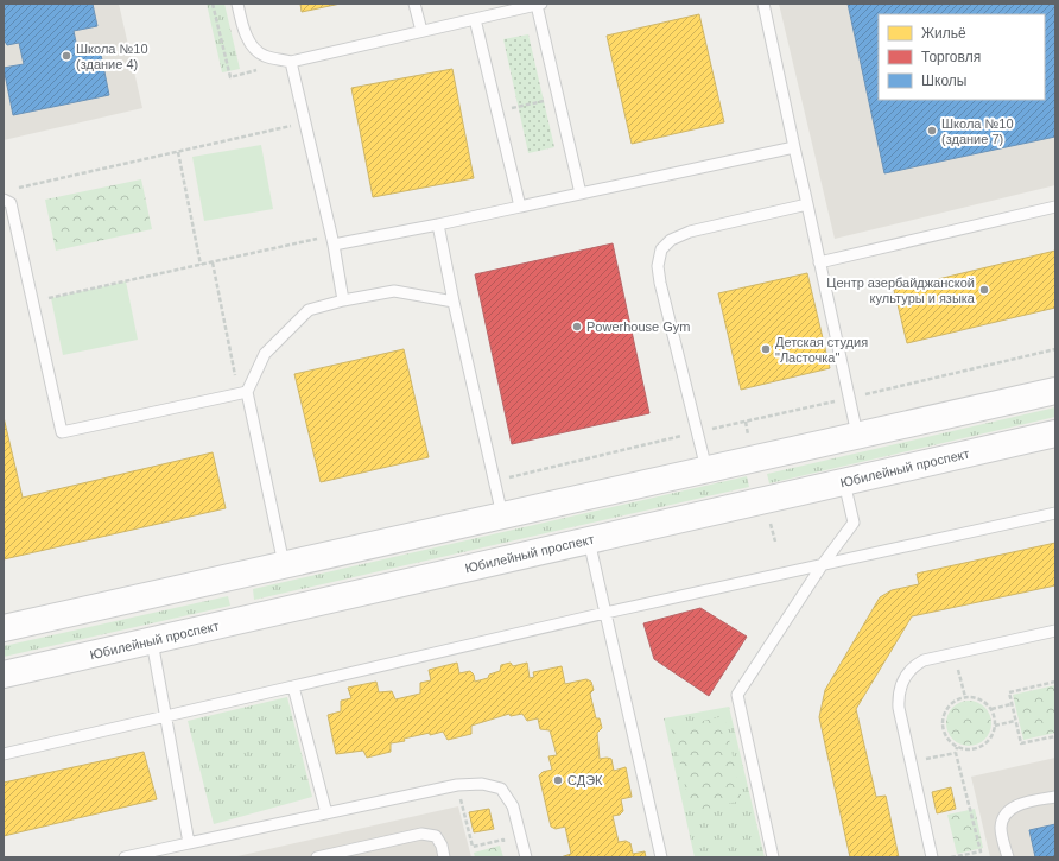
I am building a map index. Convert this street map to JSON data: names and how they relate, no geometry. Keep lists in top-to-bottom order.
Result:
{
  "streets": {
    "street": ["Юбилейный проспект"]
  },
  "places": [
    "Школа №10 (здание 4)",
    "Школа №10 (здание 7)",
    "Центр азербайджанской культуры и языка",
    "Powerhouse Gym",
    "Детская студия \"Ласточка\"",
    "СДЭК"
  ],
  "legend": ["Жильё", "Торговля", "Школы"]
}
